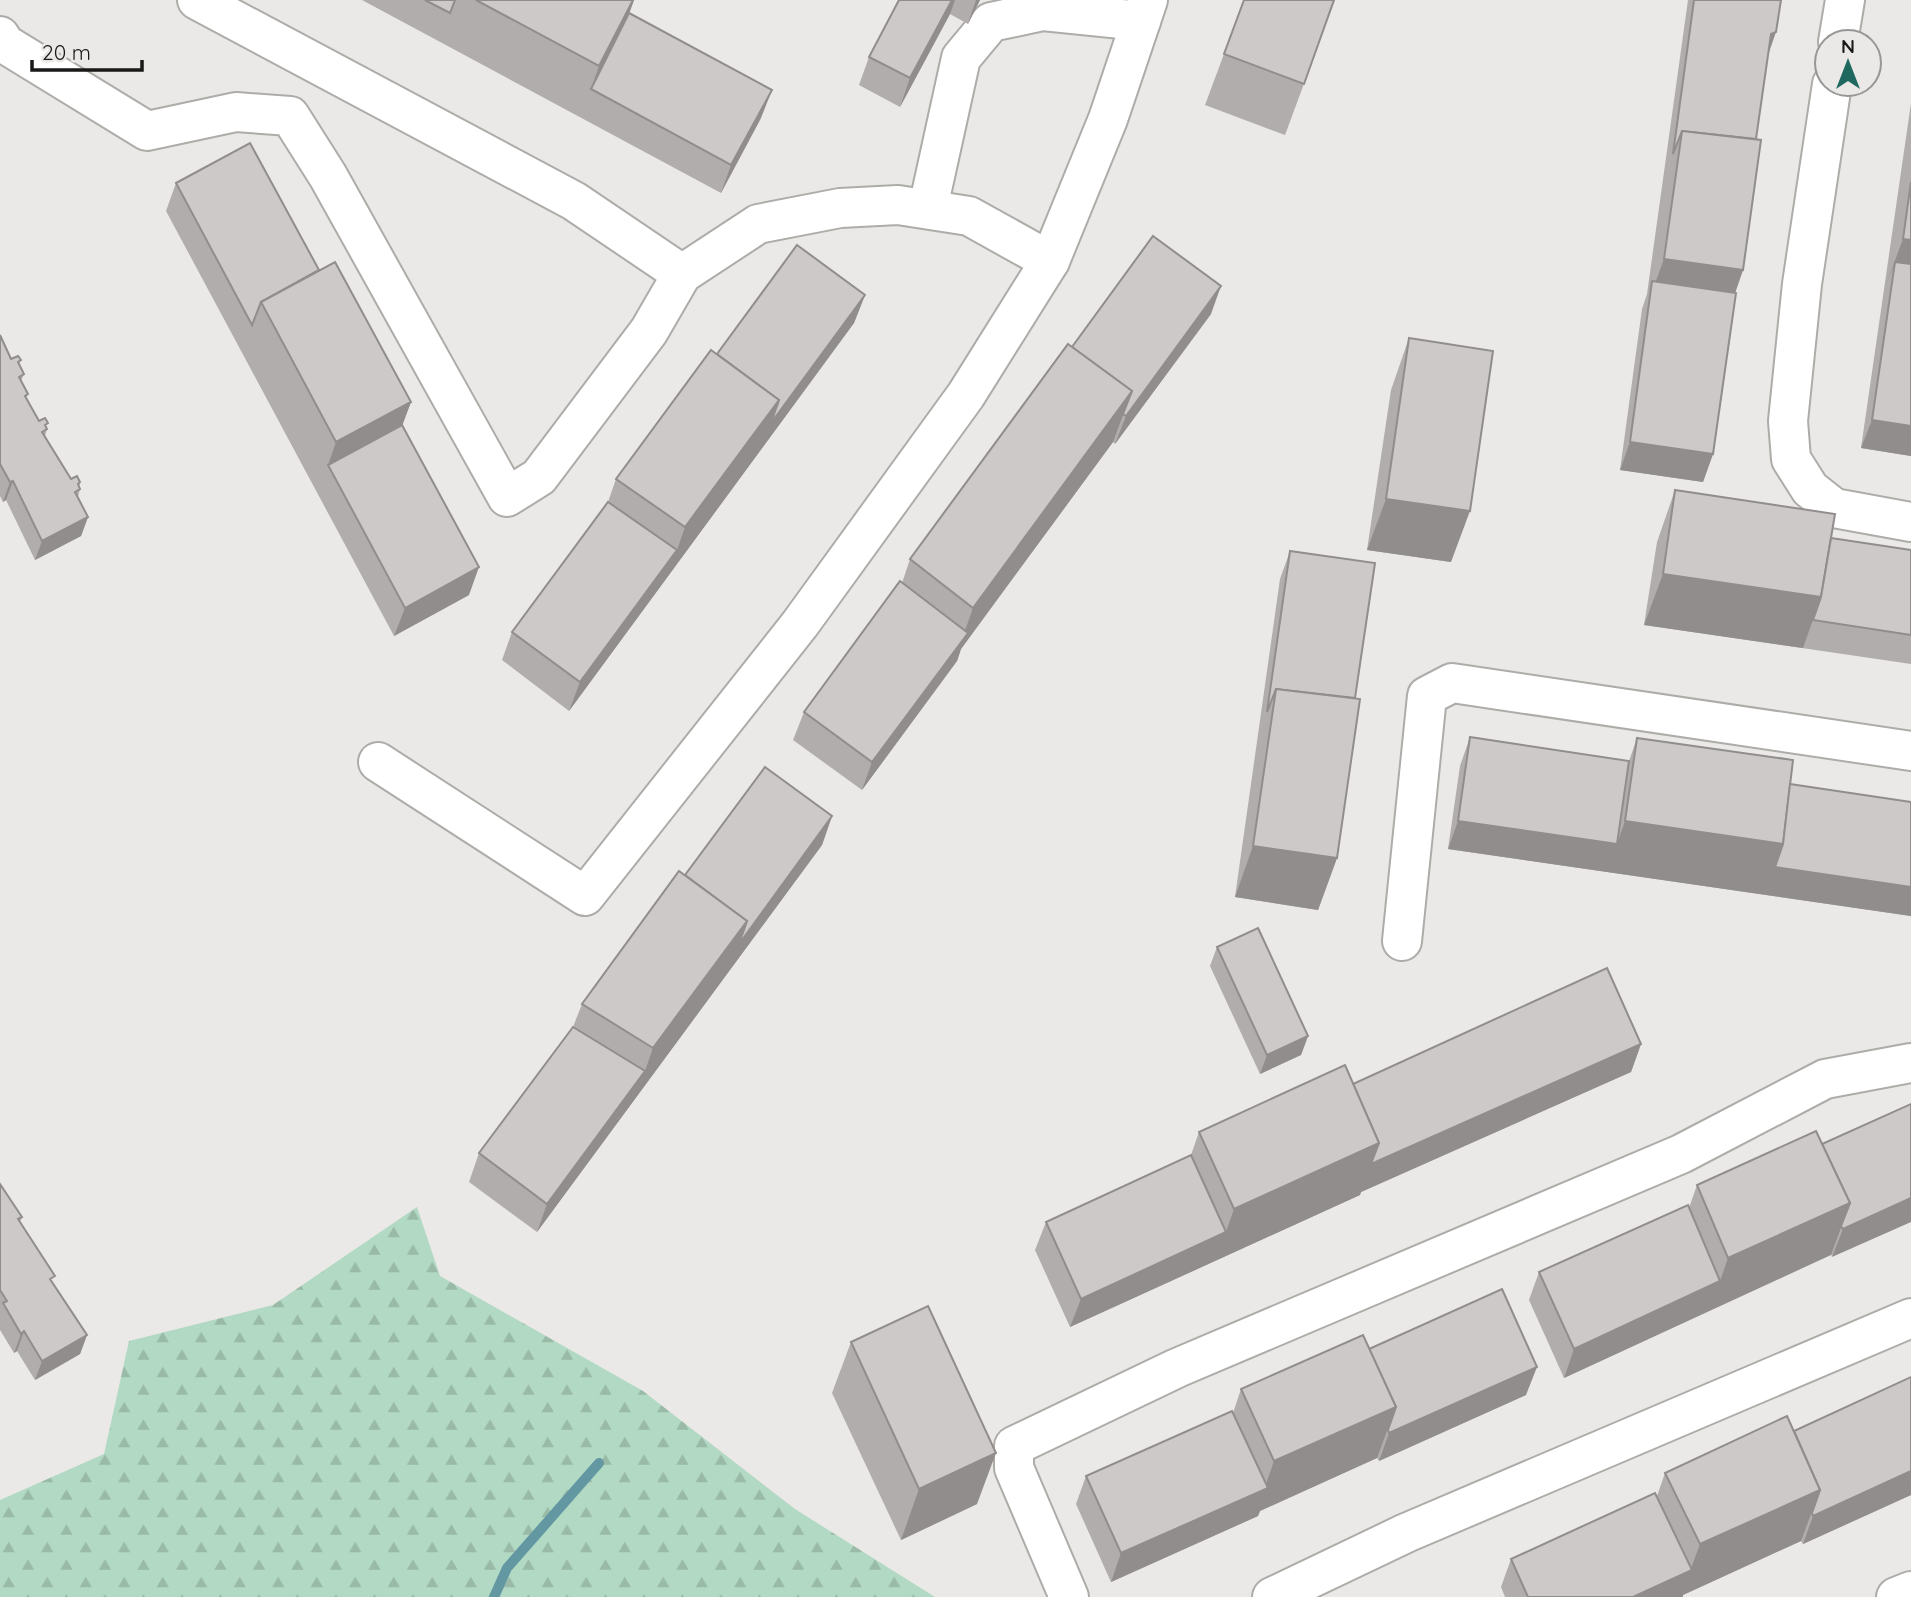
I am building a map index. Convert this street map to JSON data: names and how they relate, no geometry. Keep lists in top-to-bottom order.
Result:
{
  "scale_bar": "20 m",
  "north": "top"
}
